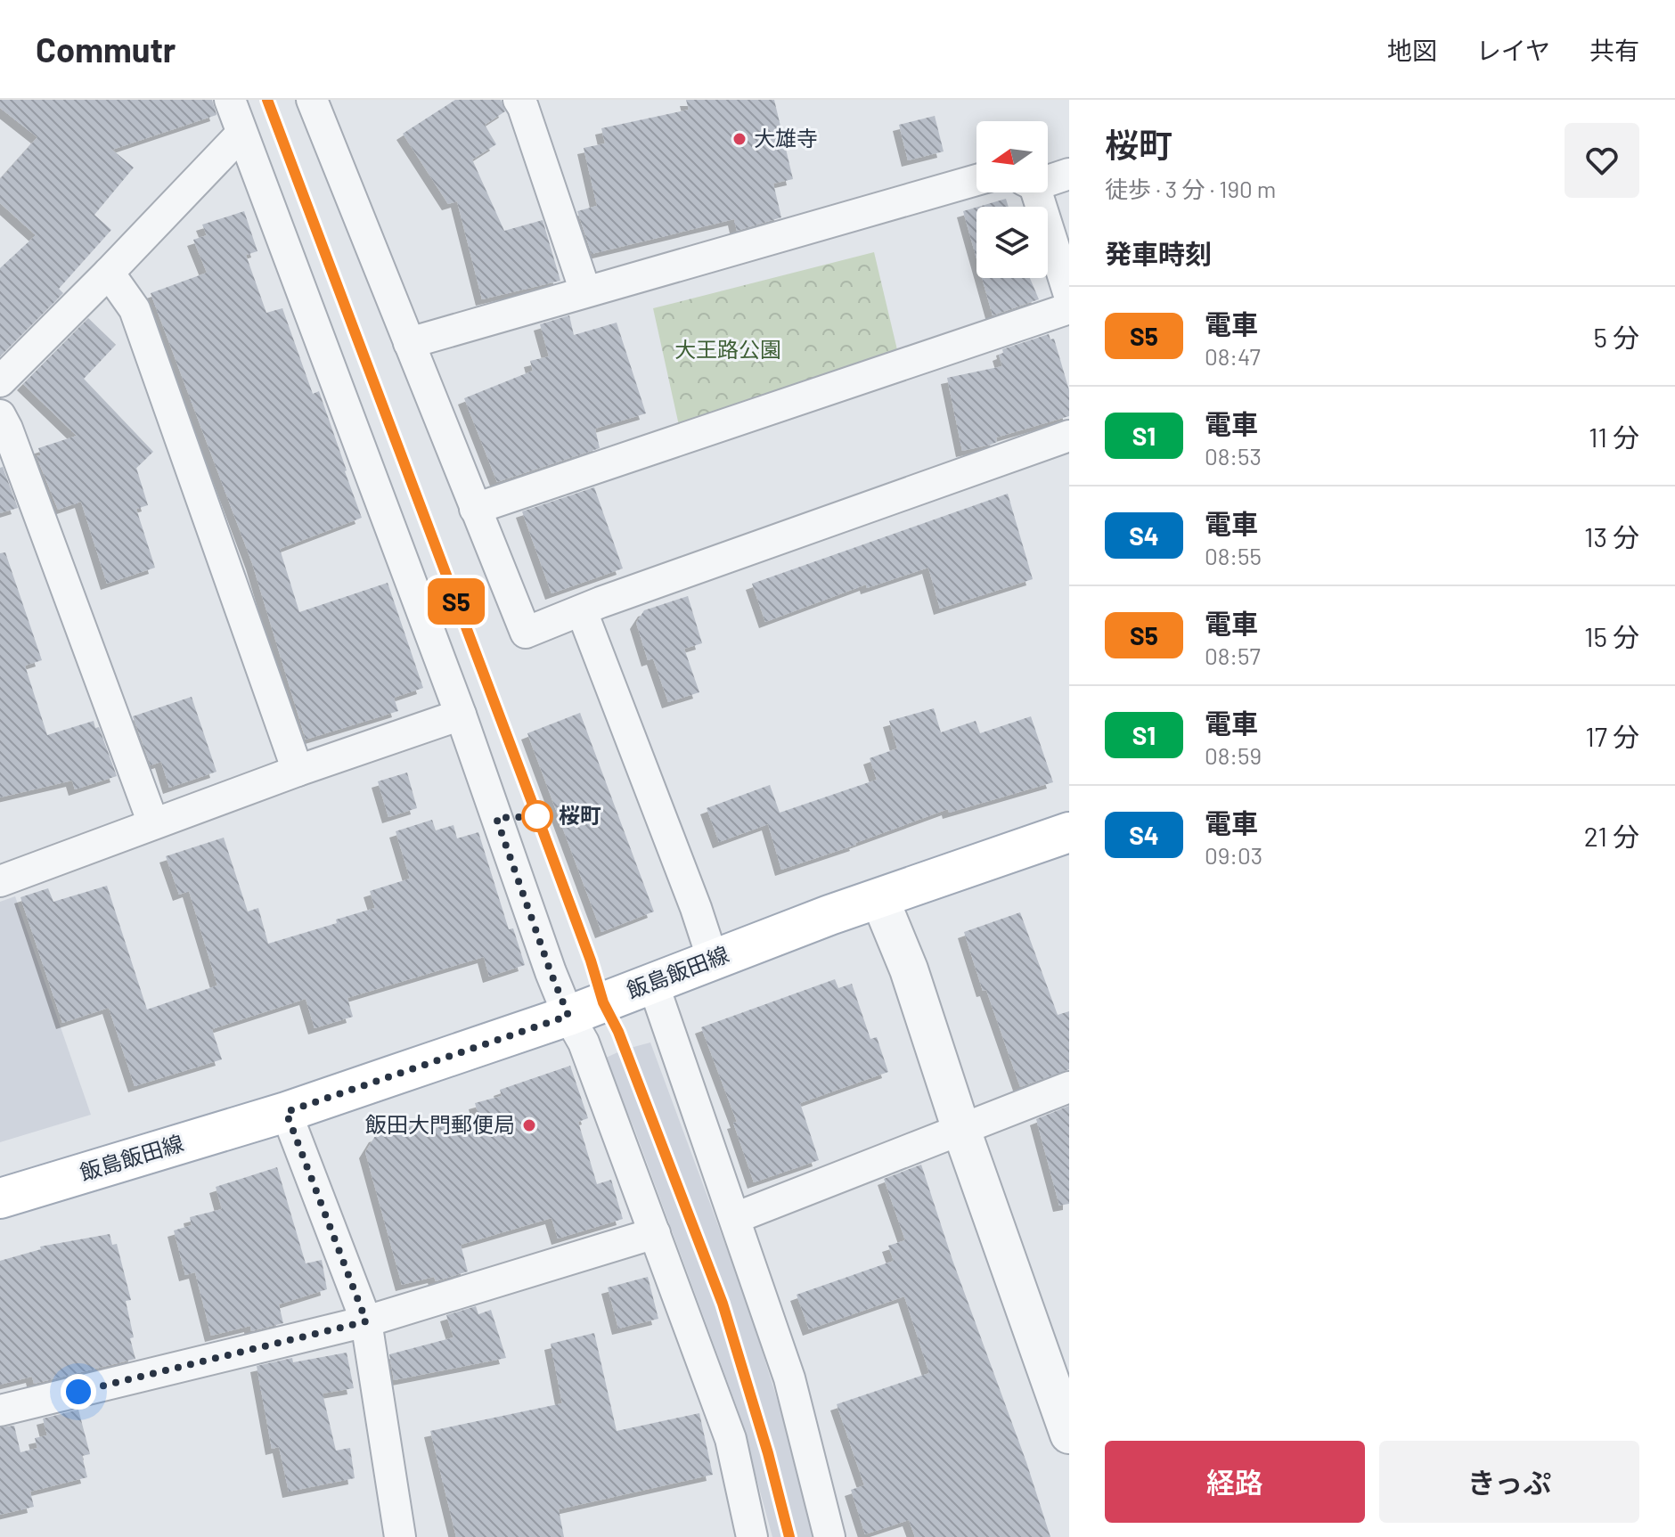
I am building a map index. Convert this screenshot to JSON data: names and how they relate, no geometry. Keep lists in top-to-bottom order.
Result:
{
  "streets": {
    "main road": ["飯島飯田線"]
  },
  "parks": ["大王路公園"],
  "places": ["大雄寺", "桜町", "飯田大門郵便局"],
  "north": "left",
  "page": {
    "header": "Commutr",
    "nav": ["地図", "レイヤ", "共有"],
    "on_map": "S5",
    "heading": [
      ["桜町", "徒歩 · 3 分 · 190 m"],
      "発車時刻"
    ],
    "list": [
      {
        "mark": "S5",
        "name": "電車",
        "note": "08:47",
        "value": "5 分"
      },
      {
        "mark": "S1",
        "name": "電車",
        "note": "08:53",
        "value": "11 分"
      },
      {
        "mark": "S4",
        "name": "電車",
        "note": "08:55",
        "value": "13 分"
      },
      {
        "mark": "S5",
        "name": "電車",
        "note": "08:57",
        "value": "15 分"
      },
      {
        "mark": "S1",
        "name": "電車",
        "note": "08:59",
        "value": "17 分"
      },
      {
        "mark": "S4",
        "name": "電車",
        "note": "09:03",
        "value": "21 分"
      }
    ],
    "buttons": ["経路", "きっぷ"]
  }
}
